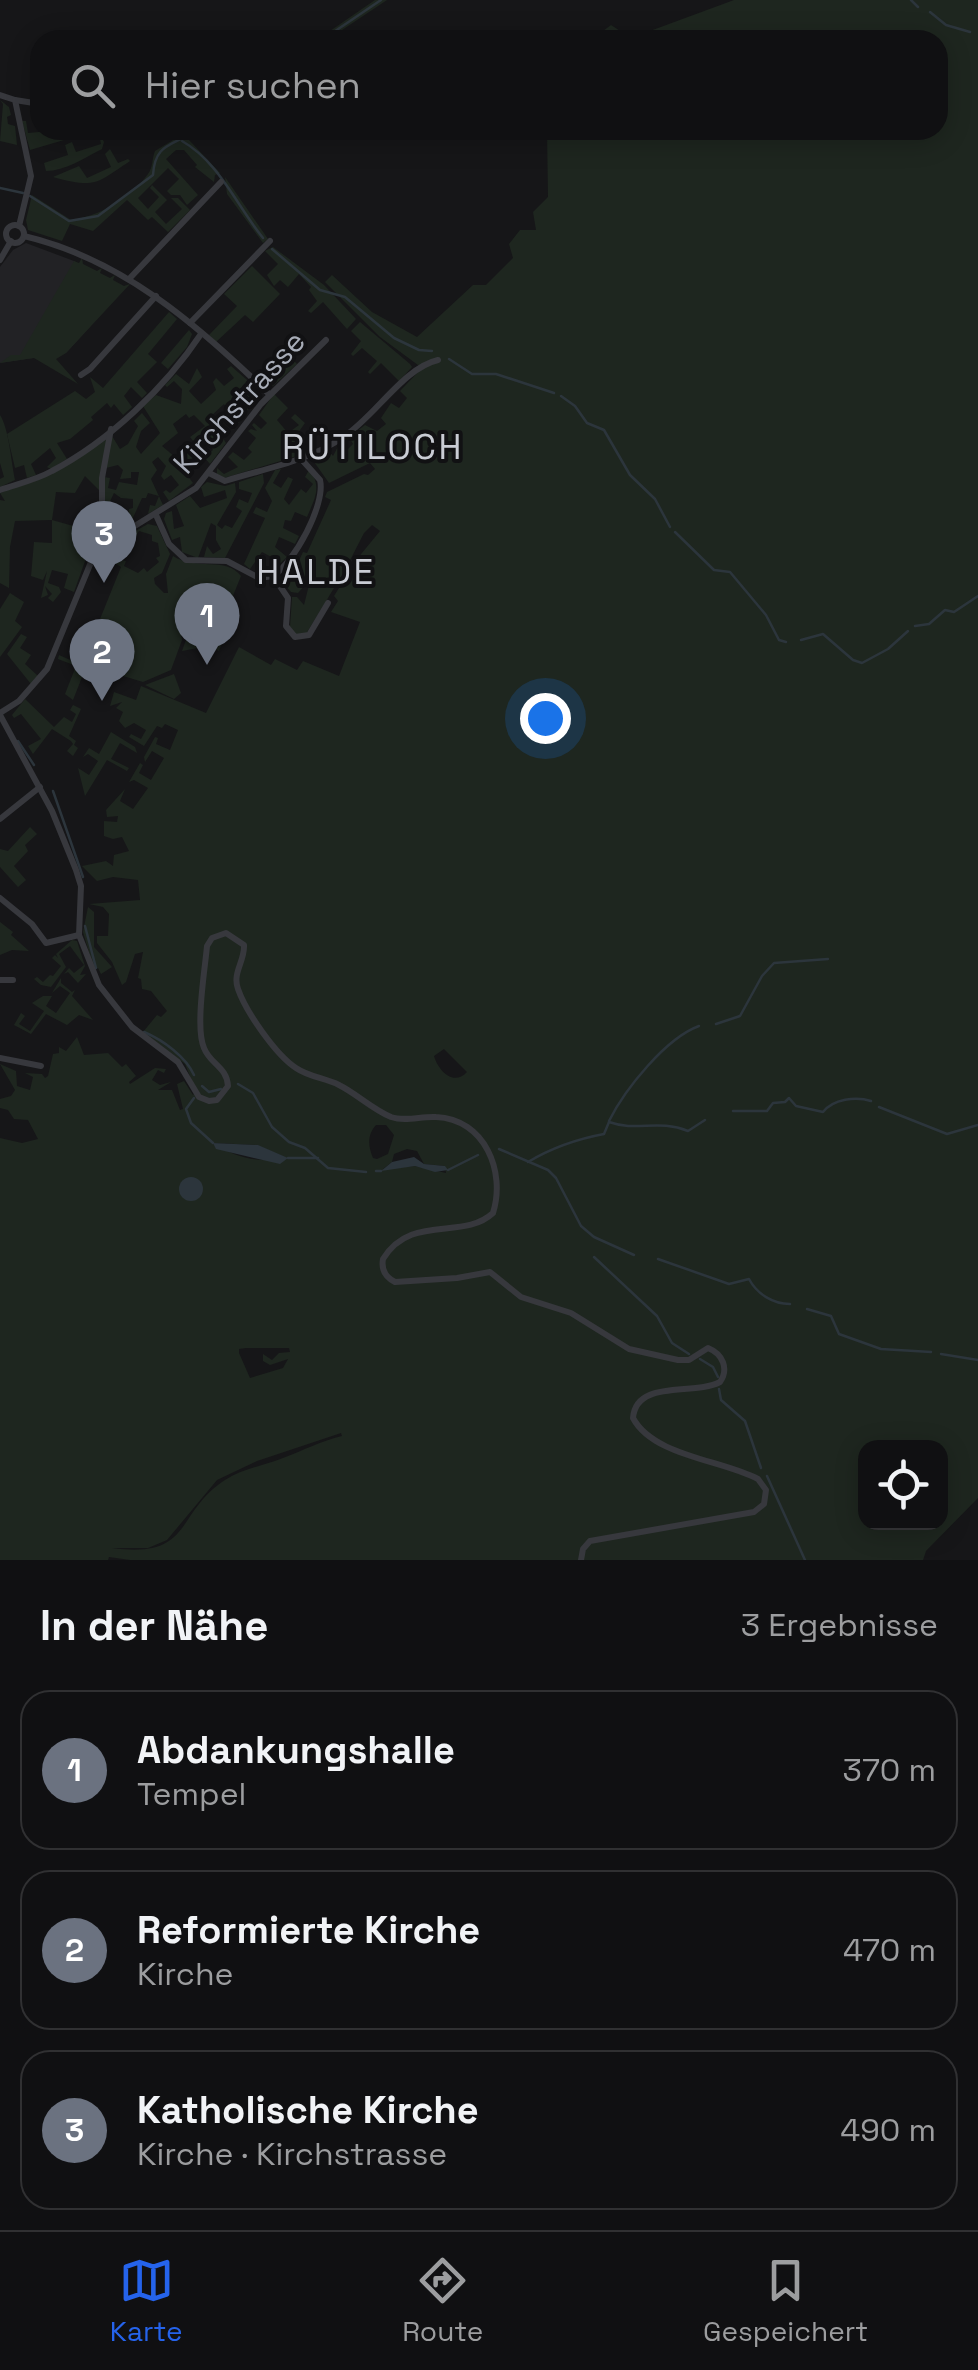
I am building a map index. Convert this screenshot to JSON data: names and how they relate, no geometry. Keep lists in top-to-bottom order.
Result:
{
  "streets": {
    "street": ["Kirchstrasse"]
  },
  "districts": ["RÜTILOCH", "HALDE"],
  "page": {
    "search": "Hier suchen",
    "pins": ["3", "1", "2"],
    "heading": ["In der Nähe", "3 Ergebnisse"],
    "list": [
      {
        "mark": "1",
        "name": "Abdankungshalle",
        "note": "Tempel",
        "value": "370 m"
      },
      {
        "mark": "2",
        "name": "Reformierte Kirche",
        "note": "Kirche",
        "value": "470 m"
      },
      {
        "mark": "3",
        "name": "Katholische Kirche",
        "note": "Kirche · Kirchstrasse",
        "value": "490 m"
      }
    ],
    "nav": ["Karte", "Route", "Gespeichert"]
  }
}
